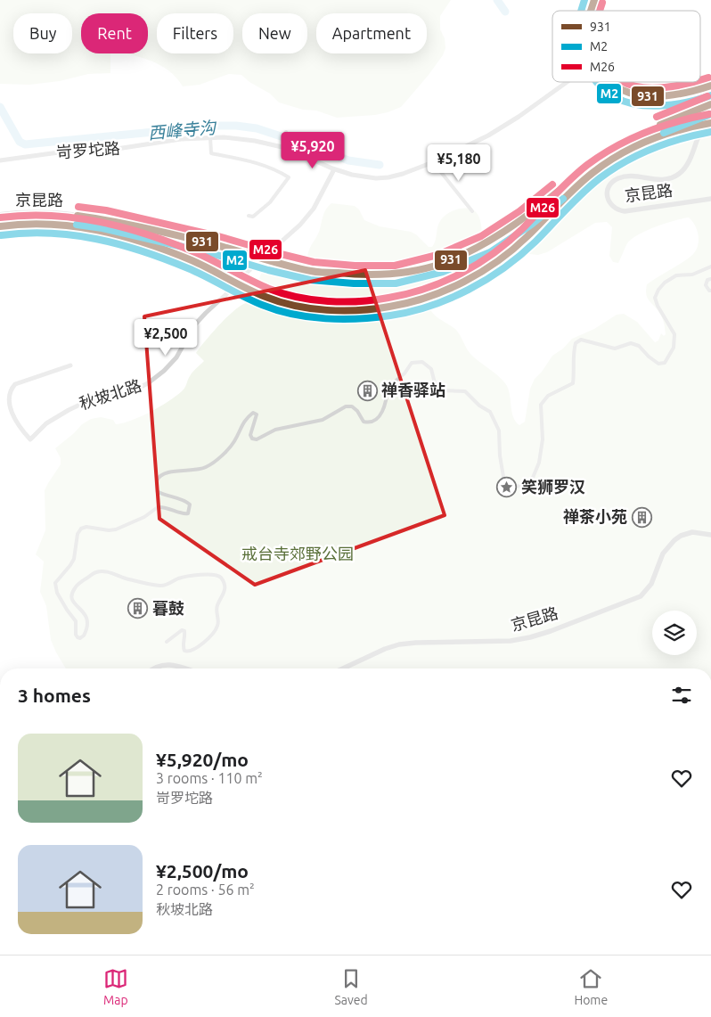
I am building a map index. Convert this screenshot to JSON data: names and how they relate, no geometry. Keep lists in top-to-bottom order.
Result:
{
  "streets": {
    "highway": ["京昆路"],
    "street": ["岢罗坨路", "秋坡北路"]
  },
  "crossings": [
    ["岢罗坨路", "秋坡北路"]
  ],
  "water": ["西峰寺沟"],
  "parks": ["戒台寺郊野公园"],
  "places": {
    "building": ["禅香驿站", "禅茶小苑", "暮鼓"],
    "place": ["笑狮罗汉"]
  },
  "lines": ["transit line 931", "transit line M2", "transit line M26"],
  "legend": ["931", "M2", "M26"],
  "page": {
    "chip": [
      "Buy",
      "Rent",
      "Filters",
      "New",
      "Apartment"
    ],
    "price": ["¥5,920", "¥5,180", "¥2,500"],
    "heading": "3 homes",
    "list": [
      {
        "name": "¥5,920/mo",
        "note": "3 rooms · 110 m² · 岢罗坨路"
      },
      {
        "name": "¥2,500/mo",
        "note": "2 rooms · 56 m² · 秋坡北路"
      }
    ],
    "tabs": ["Map", "Saved", "Home"]
  }
}
